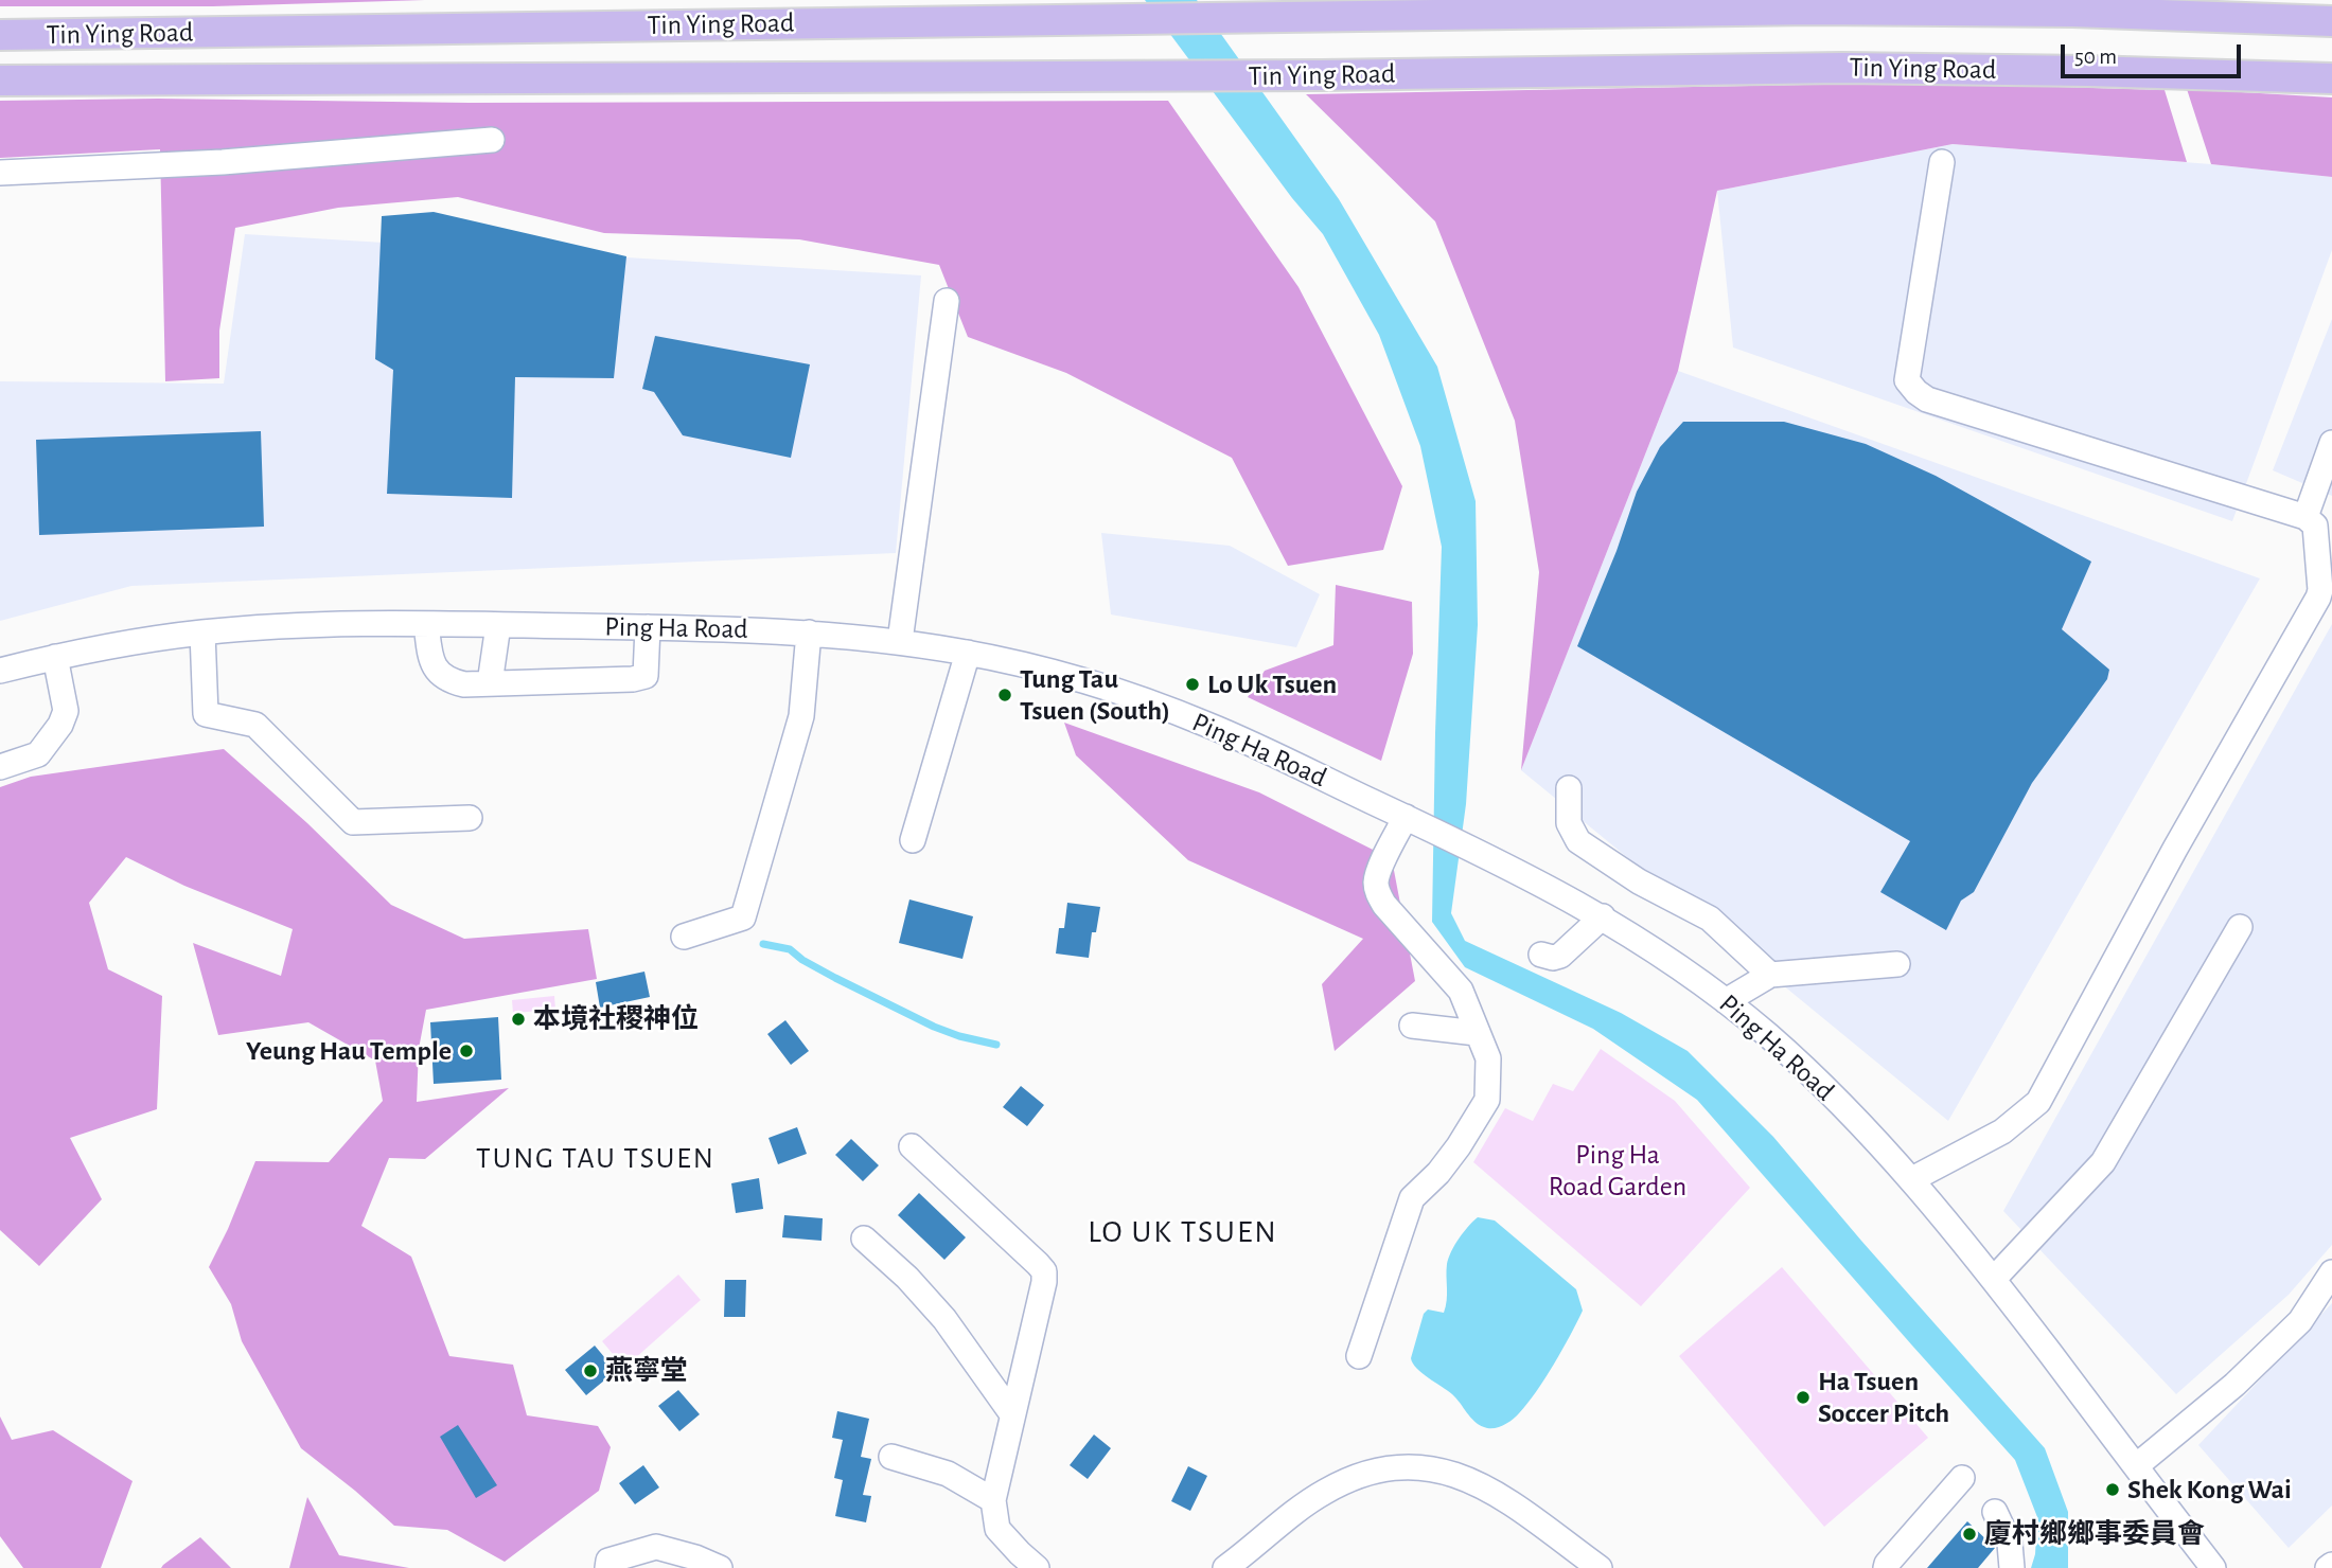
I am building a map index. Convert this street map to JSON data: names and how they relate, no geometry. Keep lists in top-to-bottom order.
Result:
{
  "streets": {
    "main road": ["Tin Ying Road"],
    "street": ["Ping Ha Road"]
  },
  "districts": ["TUNG TAU TSUEN", "LO UK TSUEN"],
  "parks": ["Ping Ha Road Garden"],
  "places": [
    "Lo Uk Tsuen",
    "Tung Tau Tsuen (South)",
    "本境社稷神位",
    "Yeung Hau Temple",
    "燕寧堂",
    "Ha Tsuen Soccer Pitch",
    "Shek Kong Wai",
    "廈村鄉鄉事委員會"
  ],
  "scale_bar": "50 m"
}
